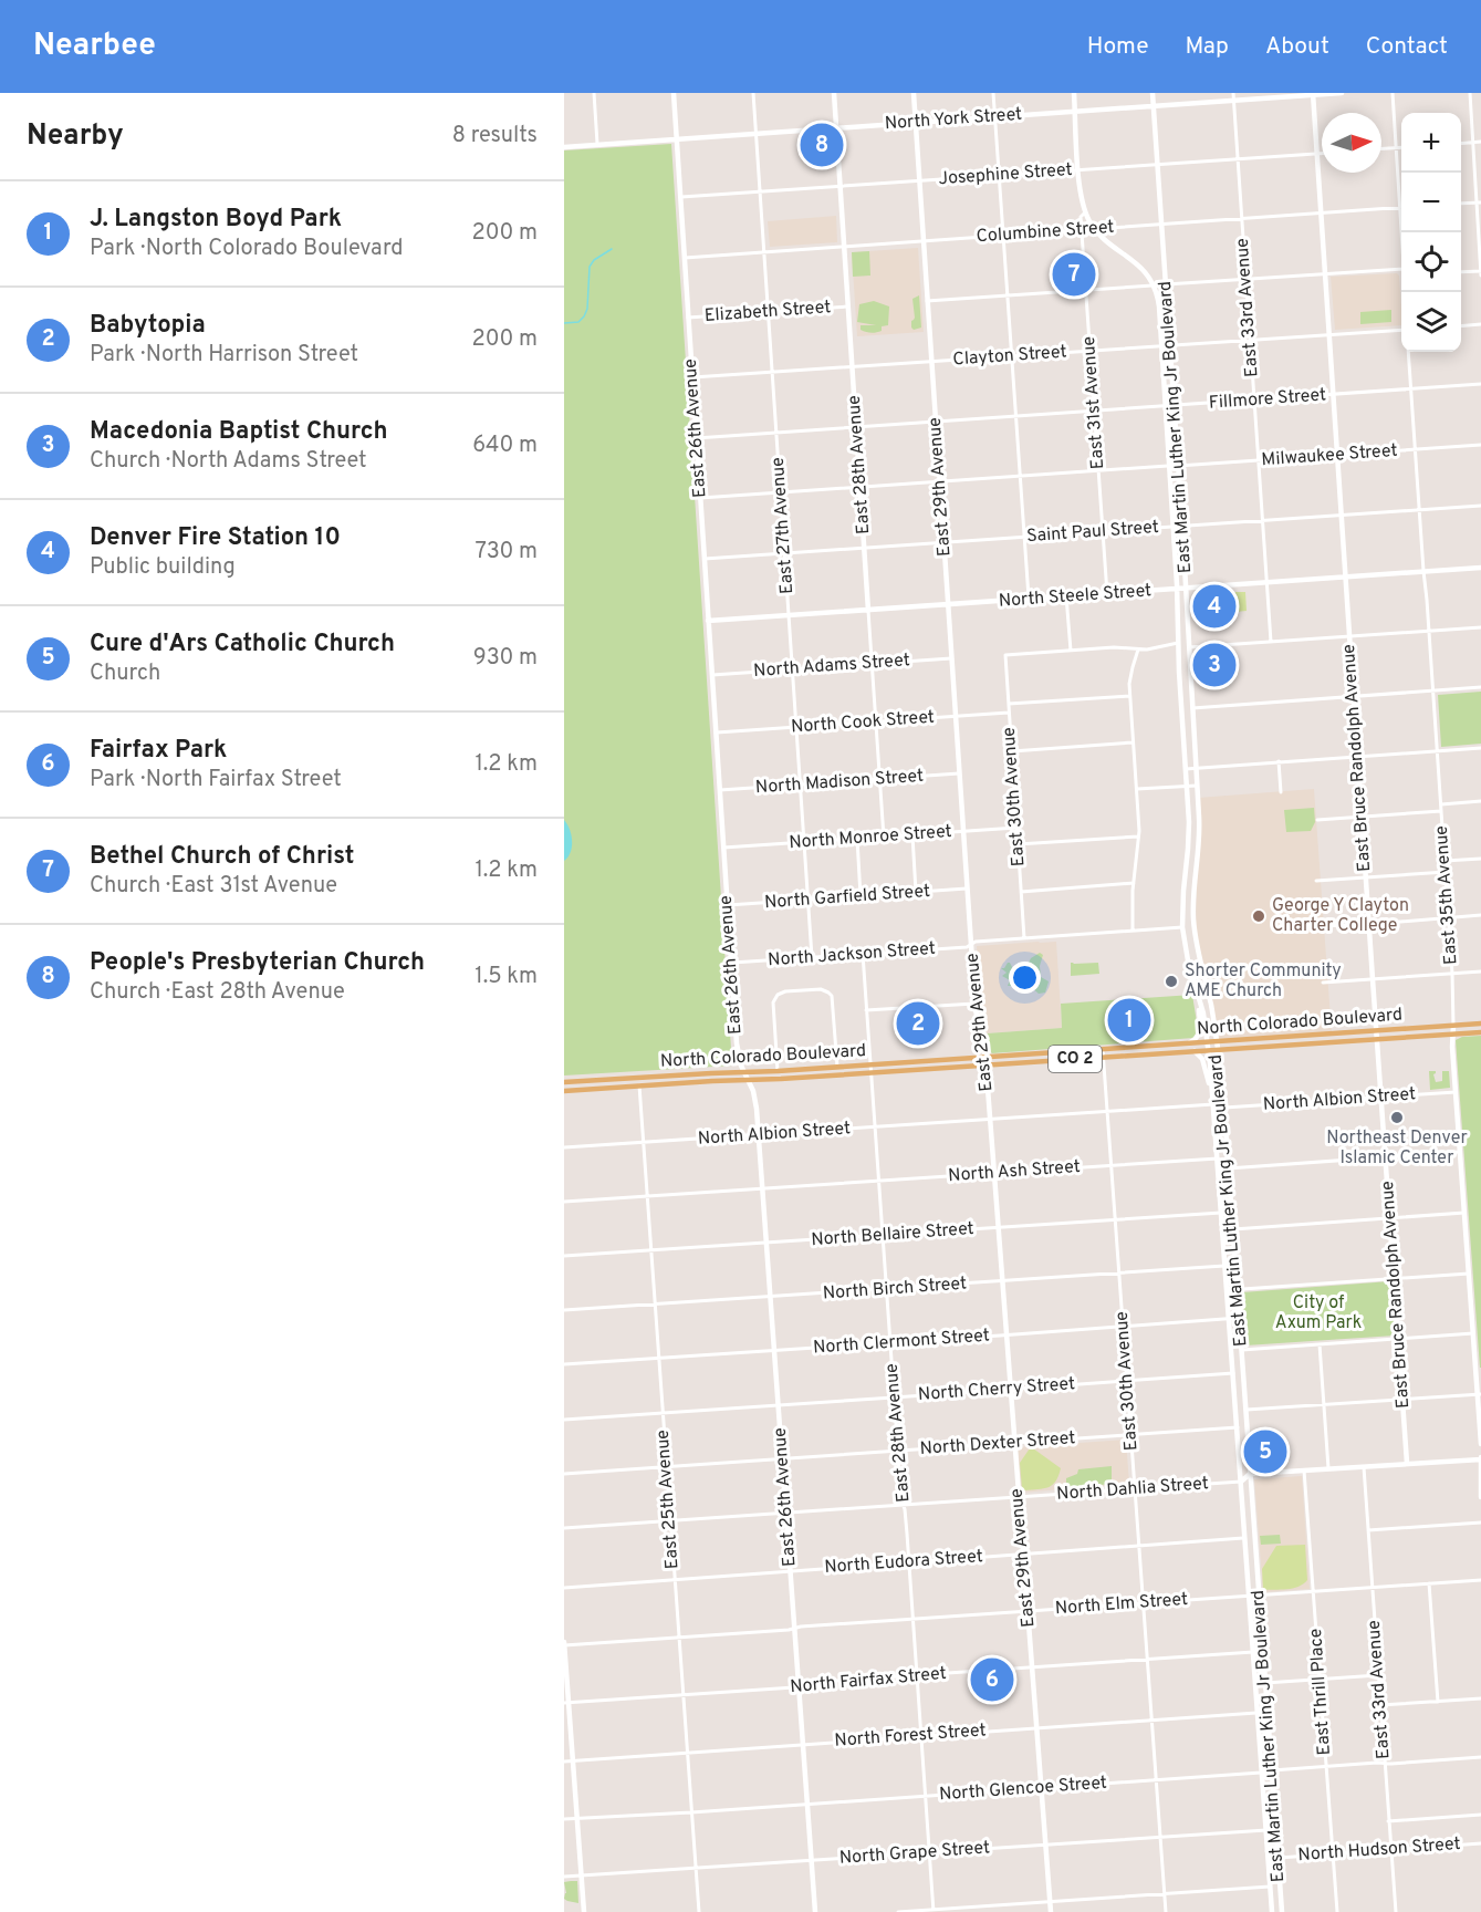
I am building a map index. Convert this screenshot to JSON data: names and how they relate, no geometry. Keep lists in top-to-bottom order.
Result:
{
  "streets": {
    "main road": ["North Colorado Boulevard", "CO 2"],
    "street": [
      "North York Street",
      "Josephine Street",
      "Columbine Street",
      "East 33rd Avenue",
      "Elizabeth Street",
      "Clayton Street",
      "Fillmore Street",
      "East 31st Avenue",
      "East Martin Luther King Jr Boulevard",
      "East 26th Avenue",
      "Milwaukee Street",
      "East 28th Avenue",
      "East 29th Avenue",
      "East 27th Avenue",
      "Saint Paul Street",
      "North Steele Street",
      "North Adams Street",
      "North Cook Street",
      "East Bruce Randolph Avenue",
      "North Madison Street",
      "East 30th Avenue",
      "North Monroe Street",
      "East 35th Avenue",
      "North Garfield Street",
      "North Jackson Street",
      "North Albion Street",
      "North Ash Street",
      "North Bellaire Street",
      "North Birch Street",
      "North Clermont Street",
      "North Cherry Street",
      "North Dexter Street",
      "North Dahlia Street",
      "East 25th Avenue",
      "North Eudora Street",
      "North Elm Street",
      "North Fairfax Street",
      "East Thrill Place",
      "North Forest Street",
      "North Glencoe Street",
      "North Hudson Street",
      "North Grape Street"
    ]
  },
  "crossings": [
    ["North York Street", "East 33rd Avenue"],
    ["North York Street", "East 31st Avenue"],
    ["North York Street", "East Martin Luther King Jr Boulevard"],
    ["North York Street", "East 26th Avenue"],
    ["North York Street", "East 28th Avenue"],
    ["North York Street", "East 29th Avenue"],
    ["North York Street", "East 27th Avenue"],
    ["North York Street", "East Bruce Randolph Avenue"],
    ["Josephine Street", "East 33rd Avenue"],
    ["Josephine Street", "East 31st Avenue"],
    ["Josephine Street", "East Martin Luther King Jr Boulevard"],
    ["Josephine Street", "East 26th Avenue"],
    ["Josephine Street", "East 28th Avenue"],
    ["Josephine Street", "East 29th Avenue"],
    ["Josephine Street", "East 27th Avenue"],
    ["Josephine Street", "East Bruce Randolph Avenue"],
    ["Columbine Street", "East 33rd Avenue"],
    ["Columbine Street", "East 31st Avenue"],
    ["Columbine Street", "East Martin Luther King Jr Boulevard"],
    ["Columbine Street", "East 26th Avenue"],
    ["Columbine Street", "East 28th Avenue"],
    ["Columbine Street", "East 29th Avenue"],
    ["Columbine Street", "East 27th Avenue"],
    ["Columbine Street", "East Bruce Randolph Avenue"],
    ["East 33rd Avenue", "Clayton Street"],
    ["East 33rd Avenue", "Fillmore Street"],
    ["East 33rd Avenue", "Milwaukee Street"],
    ["East 33rd Avenue", "Saint Paul Street"],
    ["East 33rd Avenue", "North Steele Street"],
    ["East 33rd Avenue", "North Elm Street"],
    ["East 33rd Avenue", "North Glencoe Street"],
    ["East 33rd Avenue", "North Hudson Street"],
    ["Elizabeth Street", "East 26th Avenue"],
    ["Elizabeth Street", "East 28th Avenue"],
    ["Elizabeth Street", "East 27th Avenue"],
    ["Clayton Street", "East 31st Avenue"],
    ["Clayton Street", "East Martin Luther King Jr Boulevard"],
    ["Clayton Street", "East 26th Avenue"],
    ["Clayton Street", "East 28th Avenue"],
    ["Clayton Street", "East 29th Avenue"],
    ["Clayton Street", "East 27th Avenue"],
    ["Clayton Street", "East Bruce Randolph Avenue"],
    ["Fillmore Street", "East 31st Avenue"],
    ["Fillmore Street", "East Martin Luther King Jr Boulevard"],
    ["Fillmore Street", "East 26th Avenue"],
    ["Fillmore Street", "East 28th Avenue"],
    ["Fillmore Street", "East 29th Avenue"],
    ["Fillmore Street", "East 27th Avenue"],
    ["Fillmore Street", "East Bruce Randolph Avenue"],
    ["Fillmore Street", "East 35th Avenue"],
    ["East 31st Avenue", "East Martin Luther King Jr Boulevard"],
    ["East 31st Avenue", "Saint Paul Street"],
    ["East 31st Avenue", "North Steele Street"],
    ["East Martin Luther King Jr Boulevard", "Milwaukee Street"],
    ["East Martin Luther King Jr Boulevard", "Saint Paul Street"],
    ["East Martin Luther King Jr Boulevard", "North Steele Street"],
    ["East Martin Luther King Jr Boulevard", "North Jackson Street"],
    ["East Martin Luther King Jr Boulevard", "North Colorado Boulevard"],
    ["East Martin Luther King Jr Boulevard", "North Albion Street"],
    ["East Martin Luther King Jr Boulevard", "North Ash Street"],
    ["East Martin Luther King Jr Boulevard", "North Bellaire Street"],
    ["East Martin Luther King Jr Boulevard", "North Birch Street"],
    ["East Martin Luther King Jr Boulevard", "North Clermont Street"],
    ["East Martin Luther King Jr Boulevard", "North Cherry Street"],
    ["East Martin Luther King Jr Boulevard", "North Dexter Street"],
    ["East Martin Luther King Jr Boulevard", "North Dahlia Street"],
    ["East Martin Luther King Jr Boulevard", "North Eudora Street"],
    ["East Martin Luther King Jr Boulevard", "North Elm Street"],
    ["East Martin Luther King Jr Boulevard", "North Fairfax Street"],
    ["East Martin Luther King Jr Boulevard", "North Forest Street"],
    ["East Martin Luther King Jr Boulevard", "North Glencoe Street"],
    ["East Martin Luther King Jr Boulevard", "North Hudson Street"],
    ["East Martin Luther King Jr Boulevard", "North Grape Street"],
    ["East 26th Avenue", "Saint Paul Street"],
    ["East 26th Avenue", "North Steele Street"],
    ["East 26th Avenue", "North Adams Street"],
    ["East 26th Avenue", "North Cook Street"],
    ["East 26th Avenue", "North Madison Street"],
    ["East 26th Avenue", "North Monroe Street"],
    ["East 26th Avenue", "North Garfield Street"],
    ["East 26th Avenue", "North Jackson Street"],
    ["East 26th Avenue", "North Colorado Boulevard"],
    ["East 26th Avenue", "North Albion Street"],
    ["East 26th Avenue", "North Ash Street"],
    ["East 26th Avenue", "North Bellaire Street"],
    ["East 26th Avenue", "North Birch Street"],
    ["East 26th Avenue", "North Clermont Street"],
    ["East 26th Avenue", "North Cherry Street"],
    ["East 26th Avenue", "North Dexter Street"],
    ["East 26th Avenue", "North Dahlia Street"],
    ["East 26th Avenue", "North Eudora Street"],
    ["East 26th Avenue", "North Elm Street"],
    ["East 26th Avenue", "North Fairfax Street"],
    ["East 26th Avenue", "North Forest Street"],
    ["East 26th Avenue", "North Glencoe Street"],
    ["East 26th Avenue", "North Grape Street"],
    ["Milwaukee Street", "East Bruce Randolph Avenue"],
    ["Milwaukee Street", "East 35th Avenue"],
    ["East 28th Avenue", "Saint Paul Street"],
    ["East 28th Avenue", "North Steele Street"],
    ["East 28th Avenue", "North Adams Street"],
    ["East 28th Avenue", "North Cook Street"],
    ["East 28th Avenue", "North Madison Street"],
    ["East 28th Avenue", "North Monroe Street"],
    ["East 28th Avenue", "North Jackson Street"],
    ["East 28th Avenue", "North Colorado Boulevard"],
    ["East 28th Avenue", "North Albion Street"],
    ["East 28th Avenue", "North Ash Street"],
    ["East 28th Avenue", "North Bellaire Street"],
    ["East 28th Avenue", "North Birch Street"],
    ["East 28th Avenue", "North Clermont Street"],
    ["East 28th Avenue", "North Cherry Street"],
    ["East 28th Avenue", "North Dexter Street"],
    ["East 28th Avenue", "North Dahlia Street"],
    ["East 28th Avenue", "North Eudora Street"],
    ["East 28th Avenue", "North Elm Street"],
    ["East 28th Avenue", "North Fairfax Street"],
    ["East 28th Avenue", "North Forest Street"],
    ["East 28th Avenue", "North Glencoe Street"],
    ["East 28th Avenue", "North Grape Street"],
    ["East 29th Avenue", "Saint Paul Street"],
    ["East 29th Avenue", "North Steele Street"],
    ["East 29th Avenue", "North Adams Street"],
    ["East 29th Avenue", "North Cook Street"],
    ["East 29th Avenue", "North Madison Street"],
    ["East 29th Avenue", "North Monroe Street"],
    ["East 29th Avenue", "North Garfield Street"],
    ["East 29th Avenue", "North Jackson Street"],
    ["East 29th Avenue", "North Colorado Boulevard"],
    ["East 29th Avenue", "North Albion Street"],
    ["East 29th Avenue", "North Ash Street"],
    ["East 29th Avenue", "North Bellaire Street"],
    ["East 29th Avenue", "North Birch Street"],
    ["East 29th Avenue", "North Clermont Street"],
    ["East 29th Avenue", "North Cherry Street"],
    ["East 29th Avenue", "North Dexter Street"],
    ["East 29th Avenue", "North Dahlia Street"],
    ["East 29th Avenue", "North Eudora Street"],
    ["East 29th Avenue", "North Elm Street"],
    ["East 29th Avenue", "North Fairfax Street"],
    ["East 29th Avenue", "North Forest Street"],
    ["East 29th Avenue", "North Glencoe Street"],
    ["East 29th Avenue", "North Grape Street"],
    ["East 27th Avenue", "Saint Paul Street"],
    ["East 27th Avenue", "North Steele Street"],
    ["East 27th Avenue", "North Adams Street"],
    ["East 27th Avenue", "North Cook Street"],
    ["East 27th Avenue", "North Madison Street"],
    ["East 27th Avenue", "North Monroe Street"],
    ["East 27th Avenue", "North Garfield Street"],
    ["East 27th Avenue", "North Jackson Street"],
    ["Saint Paul Street", "East Bruce Randolph Avenue"],
    ["Saint Paul Street", "East 35th Avenue"],
    ["North Steele Street", "East Bruce Randolph Avenue"],
    ["North Steele Street", "East 35th Avenue"],
    ["North Cook Street", "East 30th Avenue"],
    ["East Bruce Randolph Avenue", "North Colorado Boulevard"],
    ["East Bruce Randolph Avenue", "North Albion Street"],
    ["East 30th Avenue", "North Monroe Street"],
    ["East 30th Avenue", "North Jackson Street"],
    ["East 30th Avenue", "North Colorado Boulevard"],
    ["East 30th Avenue", "North Albion Street"],
    ["East 30th Avenue", "North Ash Street"],
    ["East 30th Avenue", "North Bellaire Street"],
    ["East 30th Avenue", "North Birch Street"],
    ["East 30th Avenue", "North Clermont Street"],
    ["East 30th Avenue", "North Cherry Street"],
    ["East 30th Avenue", "North Dexter Street"],
    ["East 30th Avenue", "North Dahlia Street"],
    ["East 30th Avenue", "North Eudora Street"],
    ["East 30th Avenue", "North Elm Street"],
    ["East 30th Avenue", "North Fairfax Street"],
    ["East 30th Avenue", "North Forest Street"],
    ["East 30th Avenue", "North Glencoe Street"],
    ["East 30th Avenue", "North Grape Street"],
    ["East 35th Avenue", "North Colorado Boulevard"],
    ["East 35th Avenue", "North Albion Street"],
    ["North Colorado Boulevard", "East 25th Avenue"],
    ["North Albion Street", "East 25th Avenue"],
    ["North Ash Street", "East 25th Avenue"],
    ["North Bellaire Street", "East 25th Avenue"],
    ["North Birch Street", "East 25th Avenue"],
    ["North Clermont Street", "East 25th Avenue"],
    ["North Cherry Street", "East 25th Avenue"],
    ["North Dexter Street", "East 25th Avenue"],
    ["North Dahlia Street", "East 25th Avenue"],
    ["East 25th Avenue", "North Eudora Street"],
    ["East 25th Avenue", "North Elm Street"],
    ["East 25th Avenue", "North Fairfax Street"],
    ["East 25th Avenue", "North Forest Street"],
    ["East 25th Avenue", "North Glencoe Street"],
    ["East 25th Avenue", "North Grape Street"],
    ["North Elm Street", "East Thrill Place"],
    ["East Thrill Place", "North Glencoe Street"],
    ["East Thrill Place", "North Hudson Street"]
  ],
  "parks": ["City of Axum Park"],
  "places": ["George Y Clayton Charter College", "Shorter Community AME Church", "Northeast Denver Islamic Center"],
  "north": "right",
  "page": {
    "header": "Nearbee",
    "nav": [
      "Home",
      "Map",
      "About",
      "Contact"
    ],
    "heading": ["Nearby", "8 results"],
    "map_buttons": ["+", "−"],
    "pins": [
      "8",
      "7",
      "4",
      "3",
      "1",
      "2",
      "5",
      "6"
    ],
    "list": [
      {
        "mark": "1",
        "name": "J. Langston Boyd Park",
        "note": "Park · North Colorado Boulevard",
        "value": "200 m"
      },
      {
        "mark": "2",
        "name": "Babytopia",
        "note": "Park · North Harrison Street",
        "value": "200 m"
      },
      {
        "mark": "3",
        "name": "Macedonia Baptist Church",
        "note": "Church · North Adams Street",
        "value": "640 m"
      },
      {
        "mark": "4",
        "name": "Denver Fire Station 10",
        "note": "Public building",
        "value": "730 m"
      },
      {
        "mark": "5",
        "name": "Cure d'Ars Catholic Church",
        "note": "Church",
        "value": "930 m"
      },
      {
        "mark": "6",
        "name": "Fairfax Park",
        "note": "Park · North Fairfax Street",
        "value": "1.2 km"
      },
      {
        "mark": "7",
        "name": "Bethel Church of Christ",
        "note": "Church · East 31st Avenue",
        "value": "1.2 km"
      },
      {
        "mark": "8",
        "name": "People's Presbyterian Church",
        "note": "Church · East 28th Avenue",
        "value": "1.5 km"
      }
    ]
  }
}
